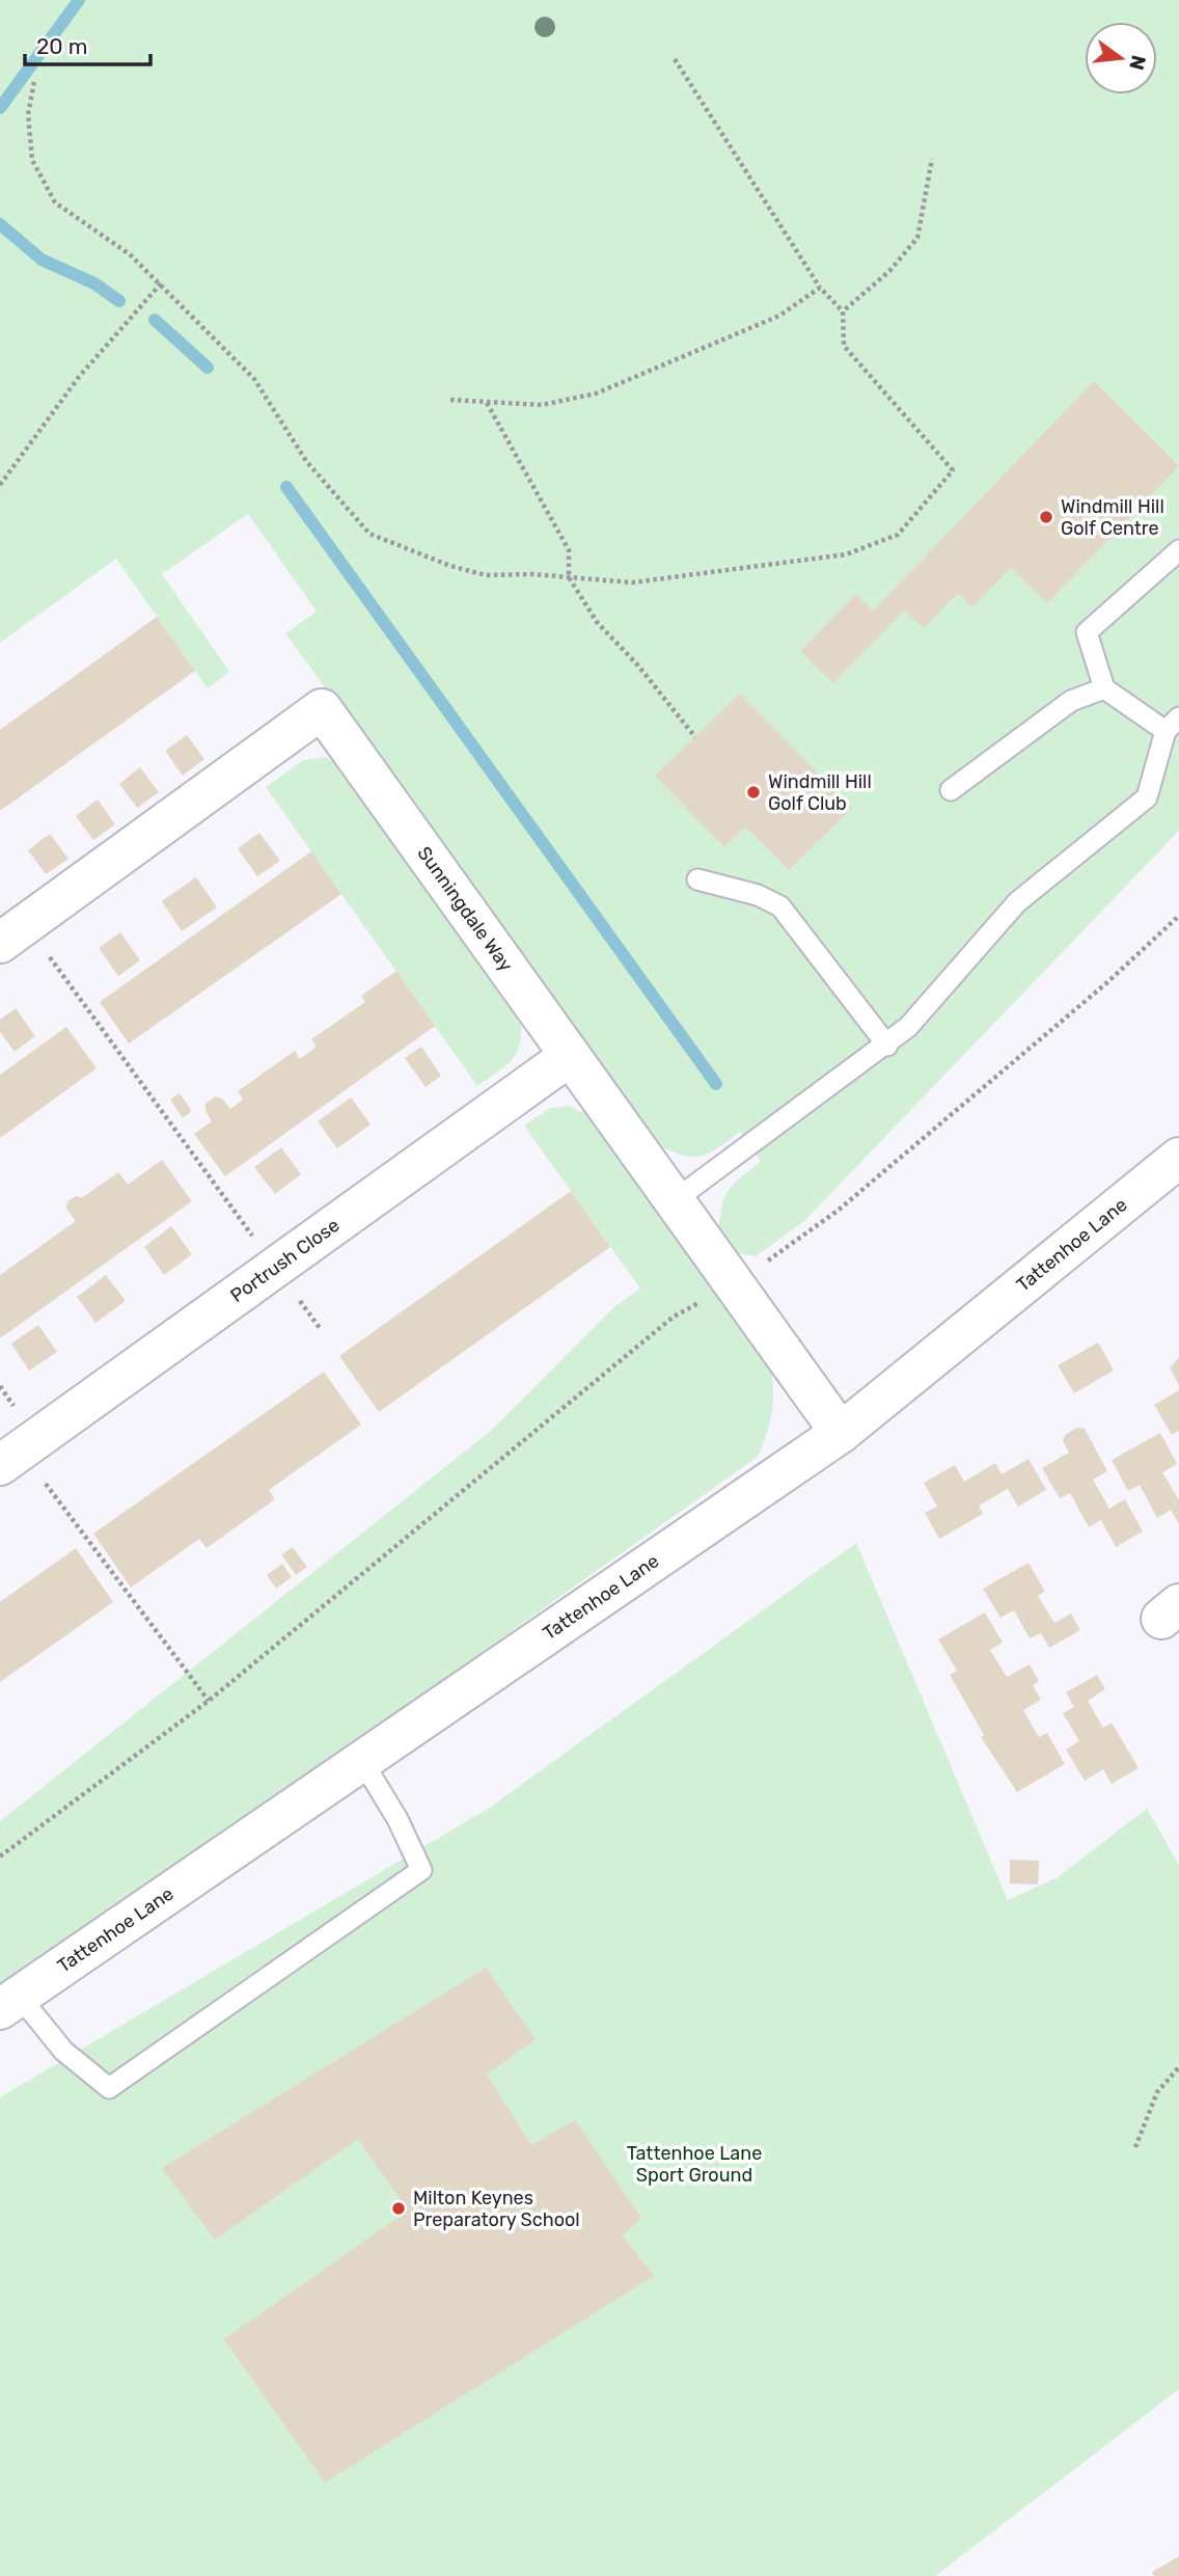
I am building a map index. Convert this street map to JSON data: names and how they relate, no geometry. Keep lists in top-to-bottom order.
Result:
{
  "streets": {
    "street": ["Sunningdale Way", "Tattenhoe Lane", "Portrush Close"]
  },
  "crossings": [
    ["Sunningdale Way", "Tattenhoe Lane"],
    ["Sunningdale Way", "Portrush Close"]
  ],
  "parks": ["Tattenhoe Lane Sport Ground"],
  "places": ["Windmill Hill Golf Centre", "Windmill Hill Golf Club", "Milton Keynes Preparatory School"],
  "scale_bar": "20 m",
  "north": "right"
}
